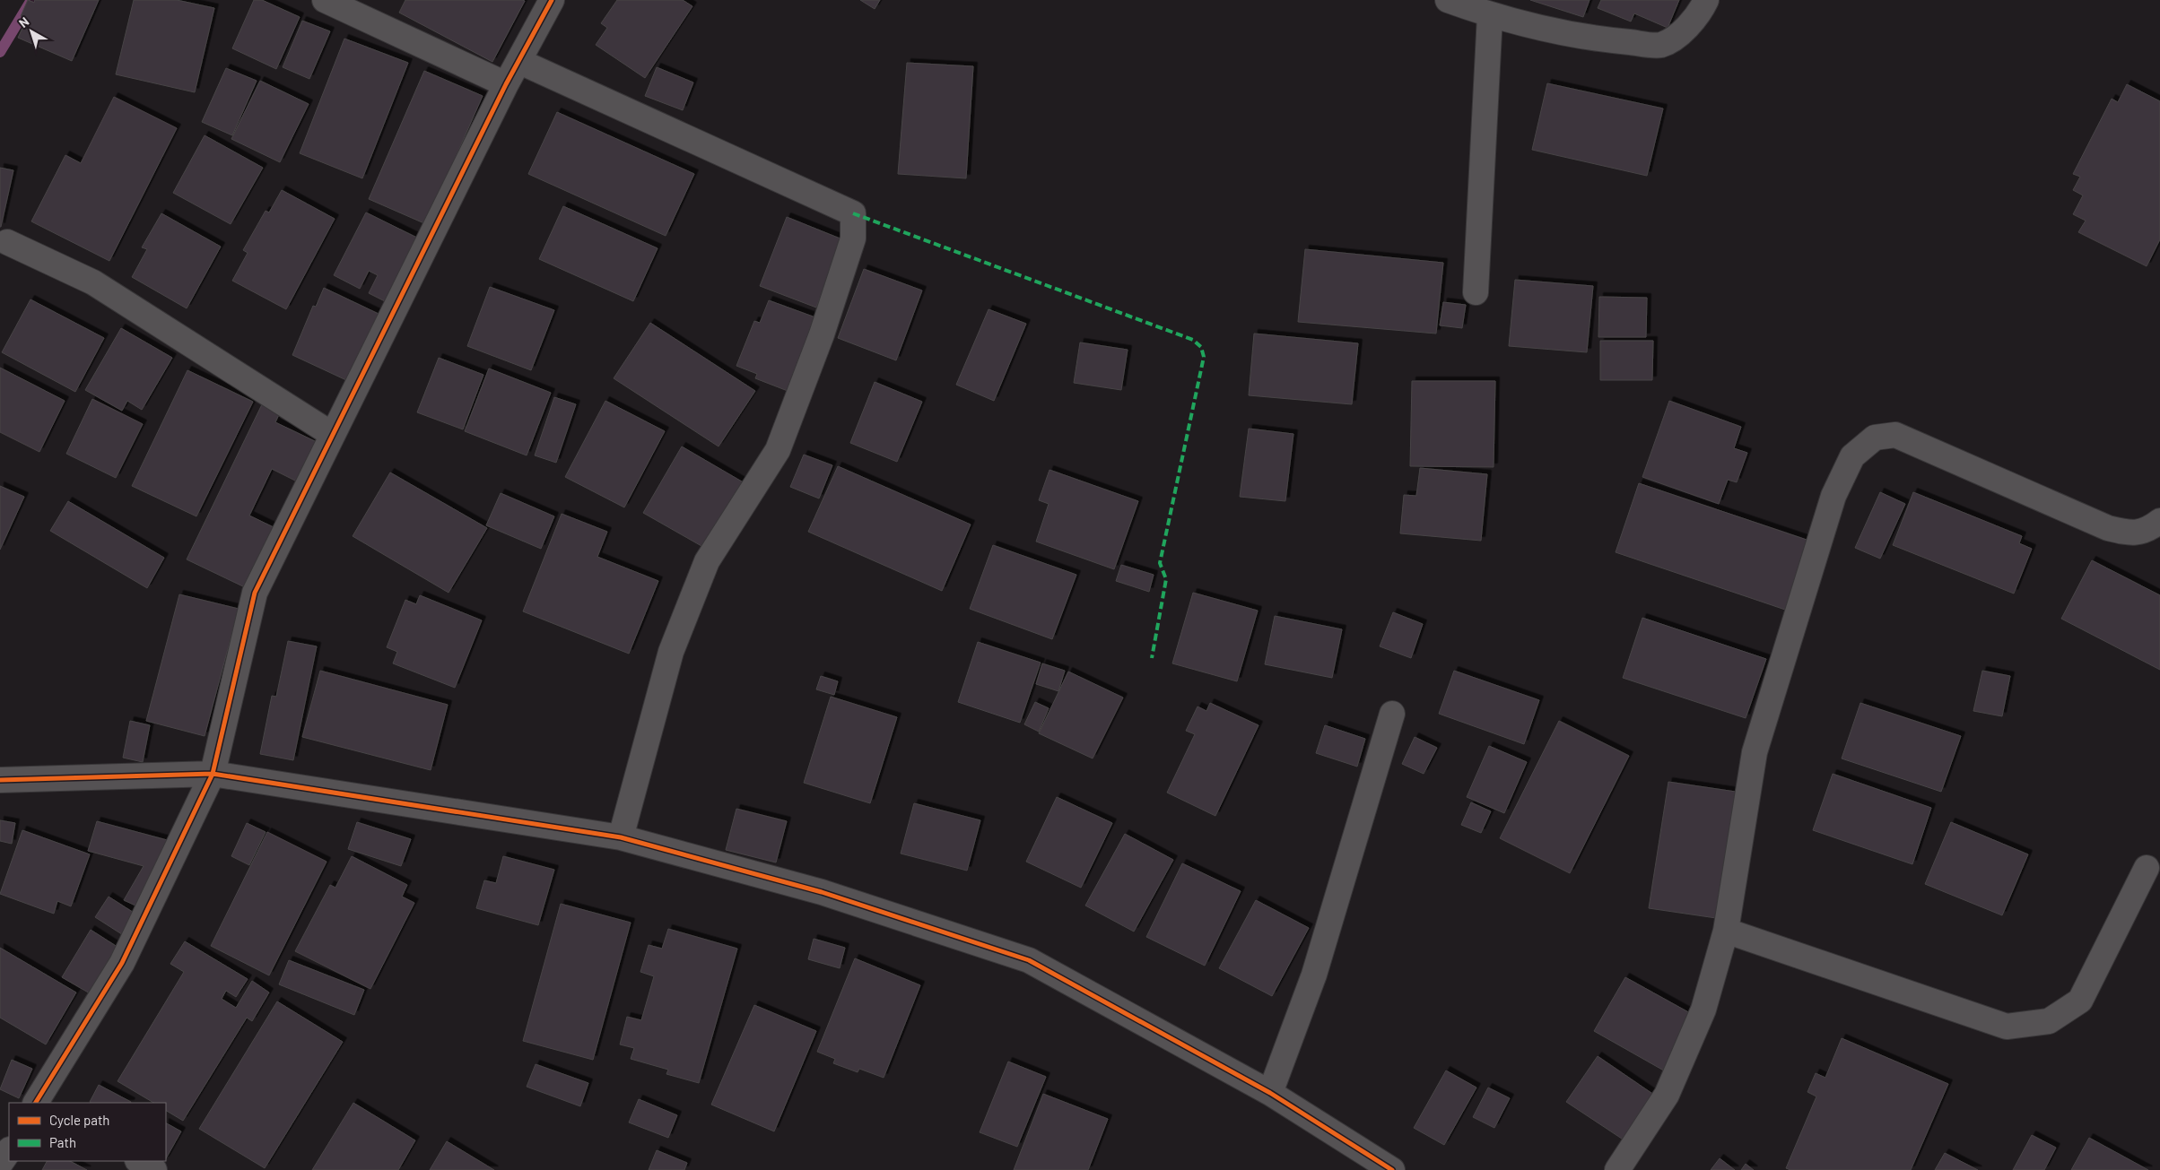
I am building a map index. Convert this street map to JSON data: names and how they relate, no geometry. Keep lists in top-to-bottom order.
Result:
{
  "legend": ["Cycle path", "Path"],
  "north": "top left"
}
